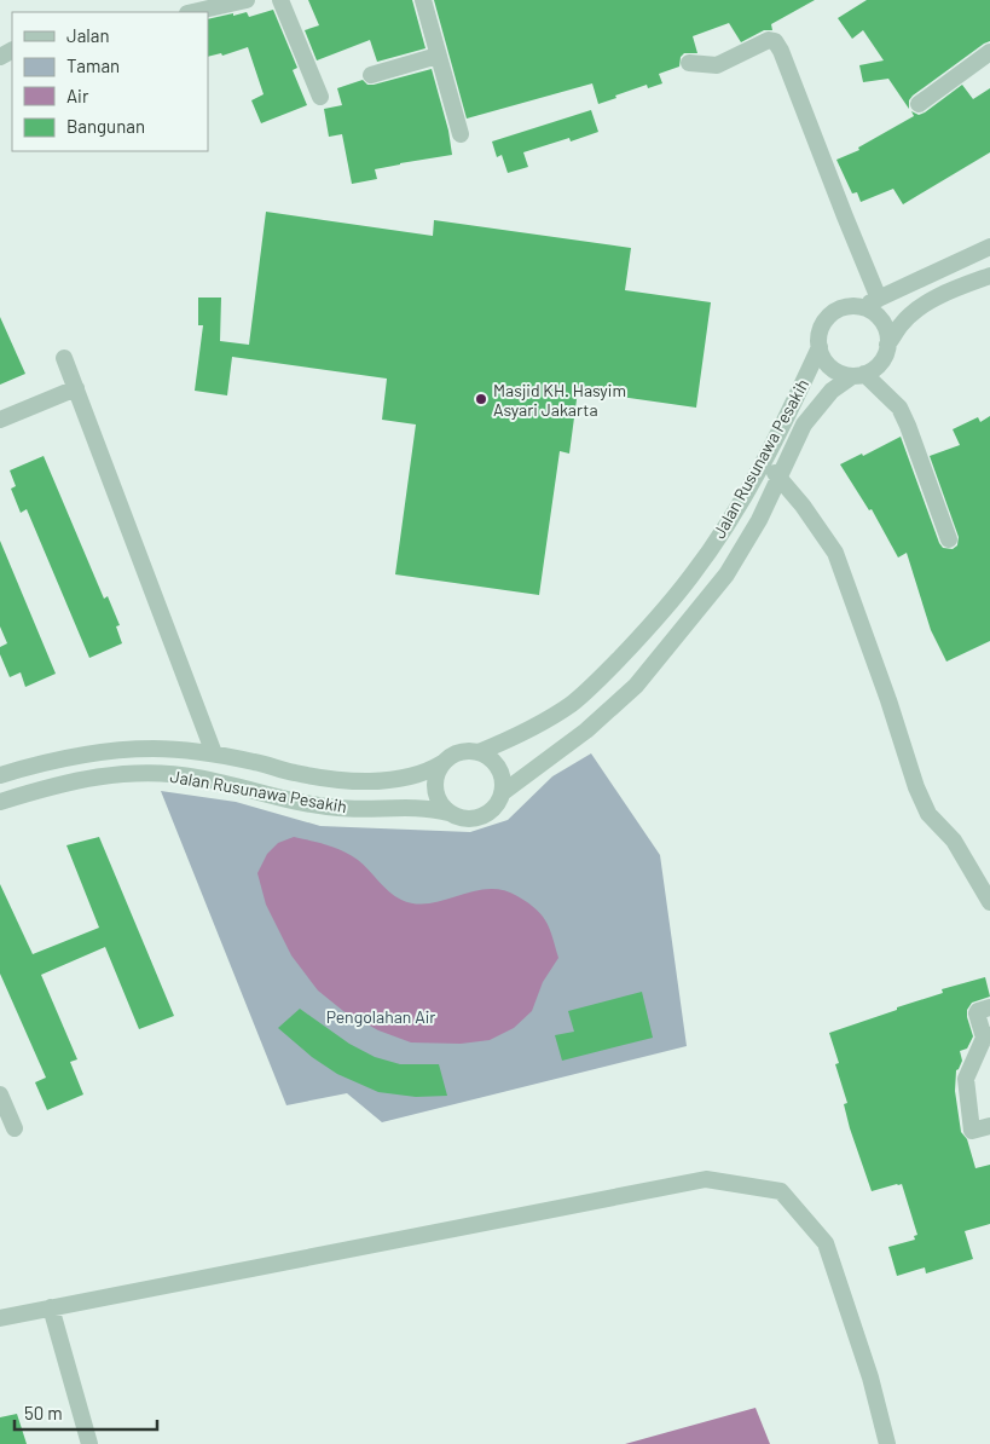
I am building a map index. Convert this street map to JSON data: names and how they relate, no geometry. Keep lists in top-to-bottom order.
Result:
{
  "streets": {
    "street": ["Jalan Rusunawa Pesakih"]
  },
  "parks": ["Pengolahan Air"],
  "places": ["Masjid KH. Hasyim Asyari Jakarta"],
  "legend": [
    "Jalan",
    "Taman",
    "Air",
    "Bangunan"
  ],
  "scale_bar": "50 m"
}
